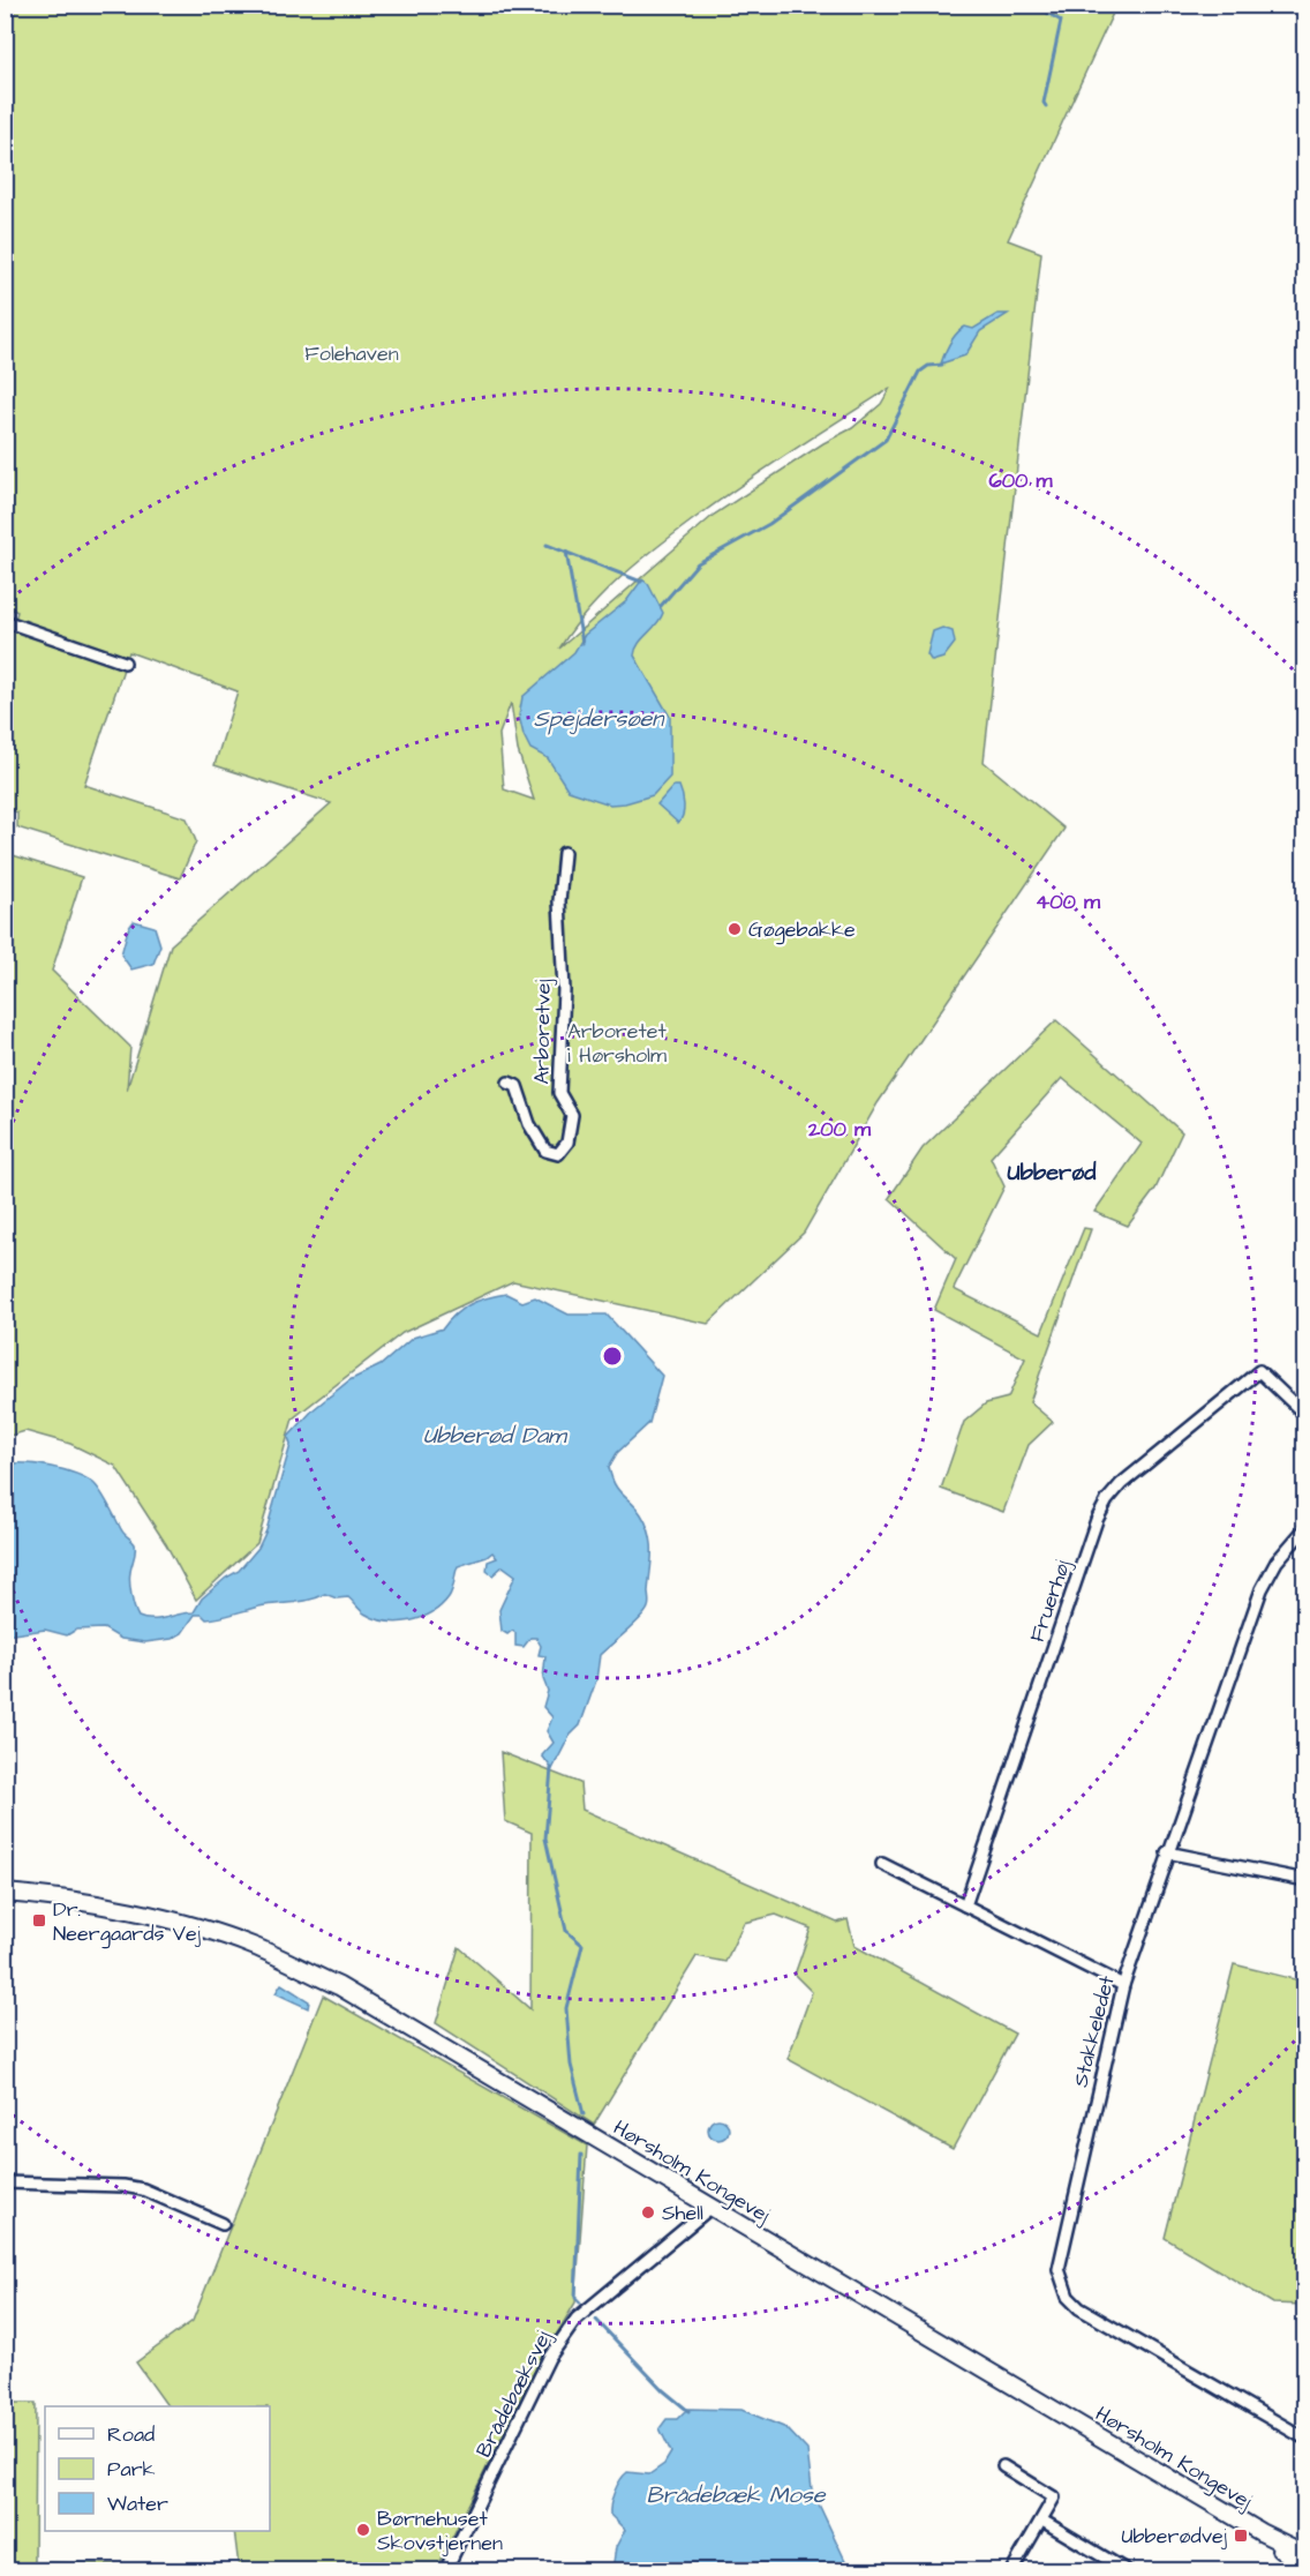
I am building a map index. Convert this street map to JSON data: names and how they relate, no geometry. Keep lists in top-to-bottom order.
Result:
{
  "streets": {
    "main road": ["Hørsholm Kongevej"],
    "street": [
      "Arboretvej",
      "Fruerhøj",
      "Stakkeledet",
      "Brådebæksvej"
    ]
  },
  "crossings": [
    ["Hørsholm Kongevej", "Brådebæksvej"]
  ],
  "districts": ["Ubberød"],
  "water": ["Spejdersøen", "Ubberød Dam", "Brådebæk Mose"],
  "parks": ["Folehaven", "Arboretet i Hørsholm"],
  "places": {
    "other": ["Gøgebakke", "Shell", "Børnehuset Skovstjernen"],
    "transit": ["Dr. Neergaards Vej", "Ubberødvej"]
  },
  "legend": ["Road", "Park", "Water"],
  "rings": ["600 m", "400 m", "200 m"]
}
